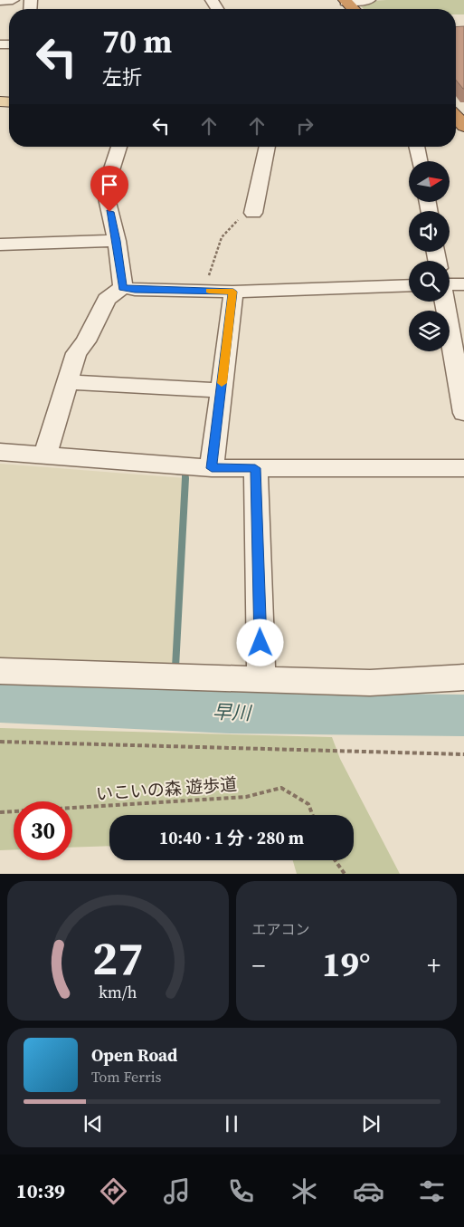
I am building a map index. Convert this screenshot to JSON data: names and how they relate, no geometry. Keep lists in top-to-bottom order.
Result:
{
  "streets": {
    "path": ["いこいの森 遊歩道"]
  },
  "water": ["早川"],
  "north": "right",
  "page": {
    "turn": ["70 m", "左折"],
    "limit": "30",
    "trip": "10:40 · 1 分 · 280 m",
    "tile": "エアコン",
    "heat": ["−", "19°", "+"],
    "song": ["Open Road", "Tom Ferris"],
    "tabs": "10:39",
    "gauge": ["27", "km/h"]
  }
}
